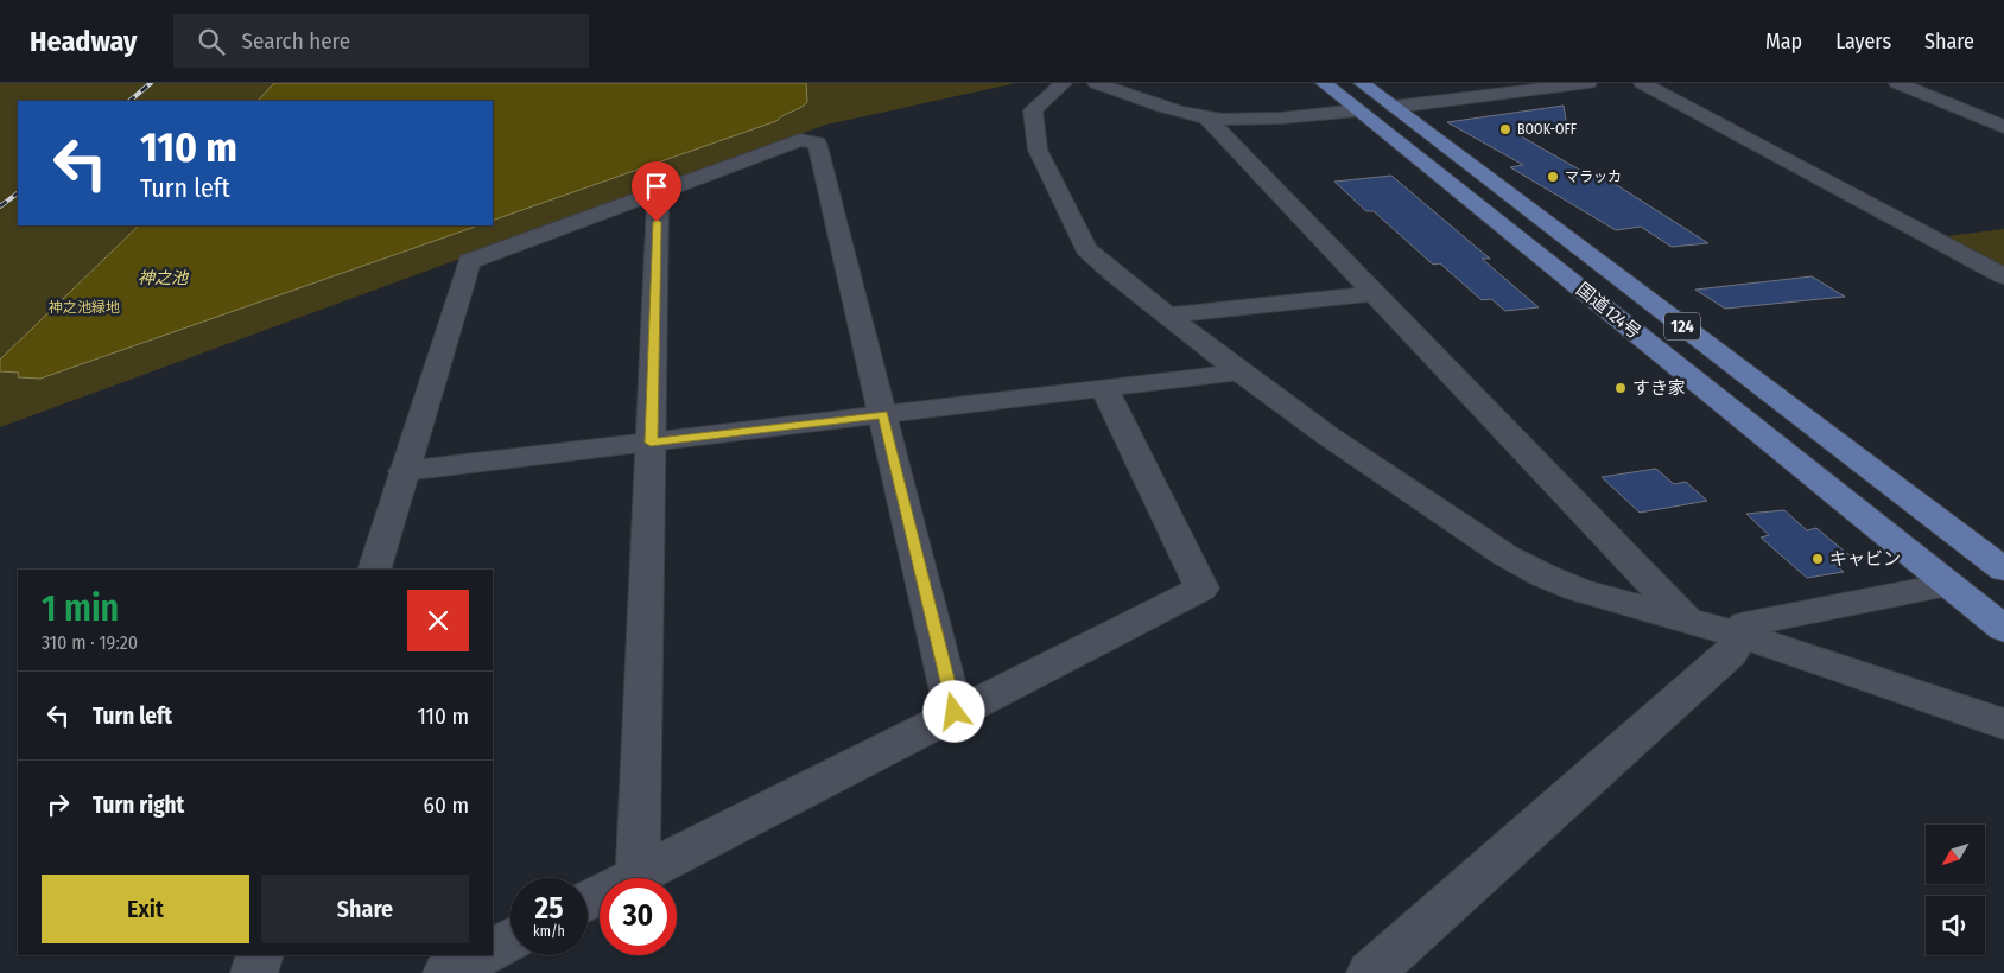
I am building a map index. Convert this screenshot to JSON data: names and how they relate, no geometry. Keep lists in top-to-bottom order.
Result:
{
  "streets": {
    "highway": ["国道124号", "124"]
  },
  "water": ["神之池"],
  "parks": ["神之池緑地"],
  "places": [
    "BOOK-OFF",
    "マラッカ",
    "すき家",
    "キャビン"
  ],
  "north": "bottom left",
  "page": {
    "header": "Headway",
    "search": "Search here",
    "nav": ["Map", "Layers", "Share"],
    "turn": ["110 m", "Turn left"],
    "heading": ["1 min", "310 m · 19:20"],
    "list": [
      {
        "name": "Turn left",
        "value": "110 m"
      },
      {
        "name": "Turn right",
        "value": "60 m"
      }
    ],
    "buttons": ["Exit", "Share"],
    "speed": "25 km/h",
    "limit": "30"
  }
}
